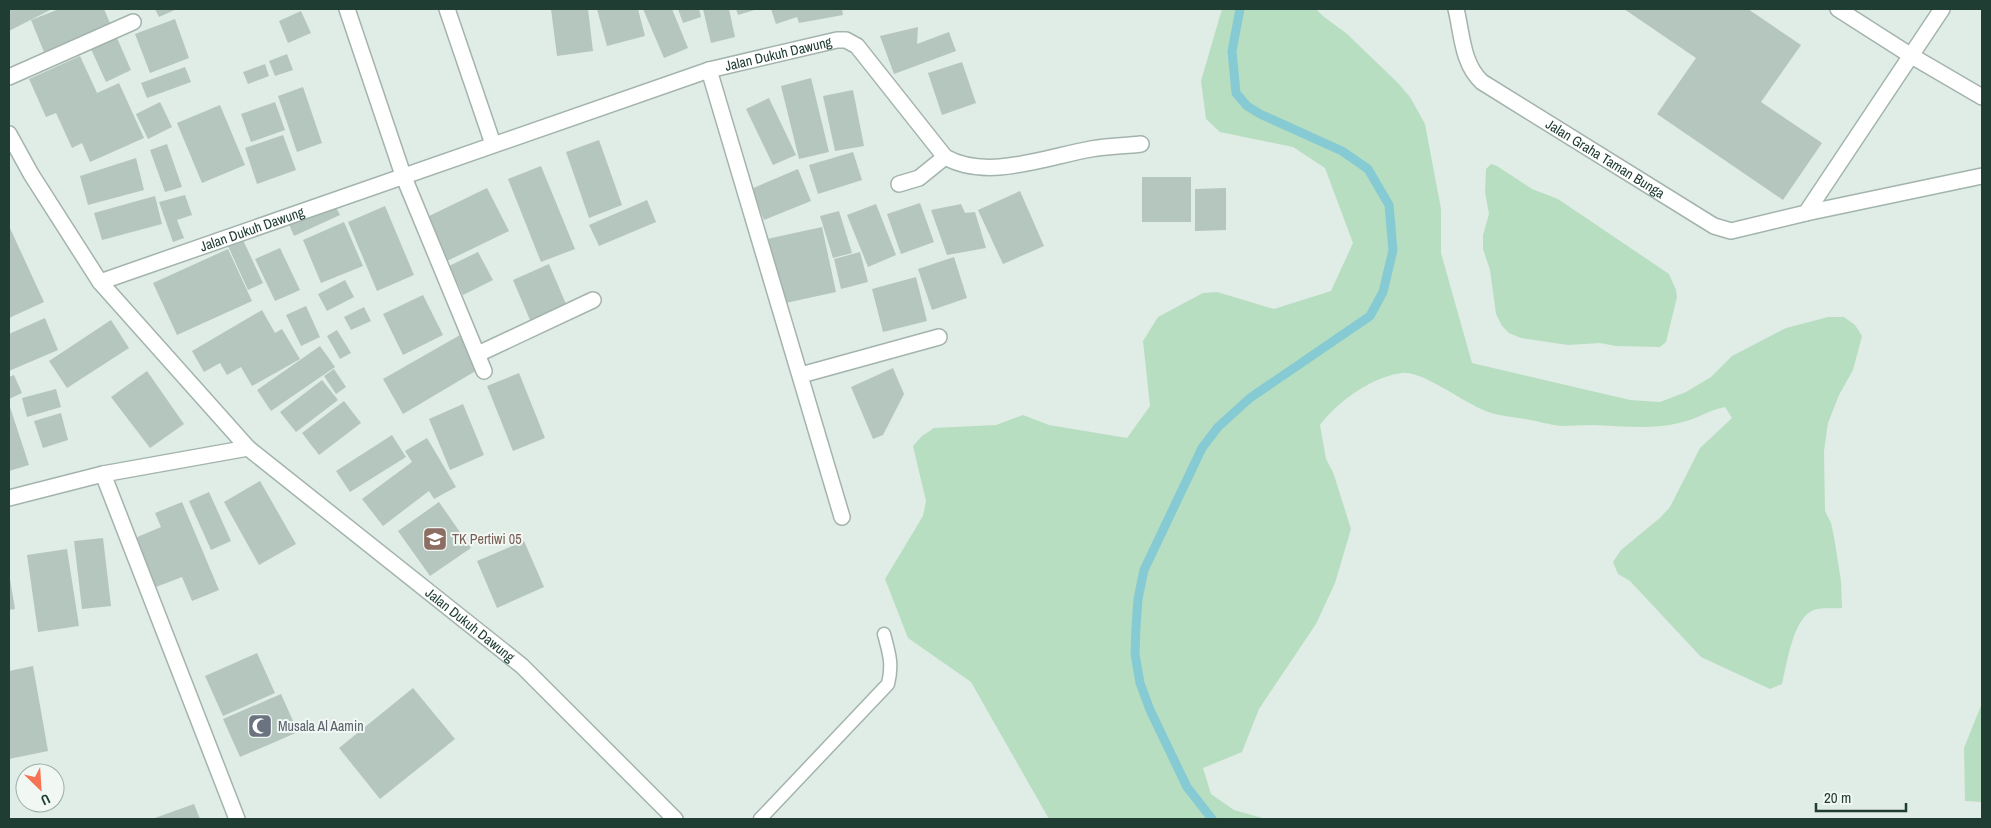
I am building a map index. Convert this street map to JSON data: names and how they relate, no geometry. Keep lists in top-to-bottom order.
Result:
{
  "streets": {
    "street": ["Jalan Dukuh Dawung", "Jalan Graha Taman Bunga"]
  },
  "places": {
    "school or university": ["TK Pertiwi 05"],
    "mosque": ["Musala Al Aamin"]
  },
  "scale_bar": "20 m",
  "north": "bottom right"
}
